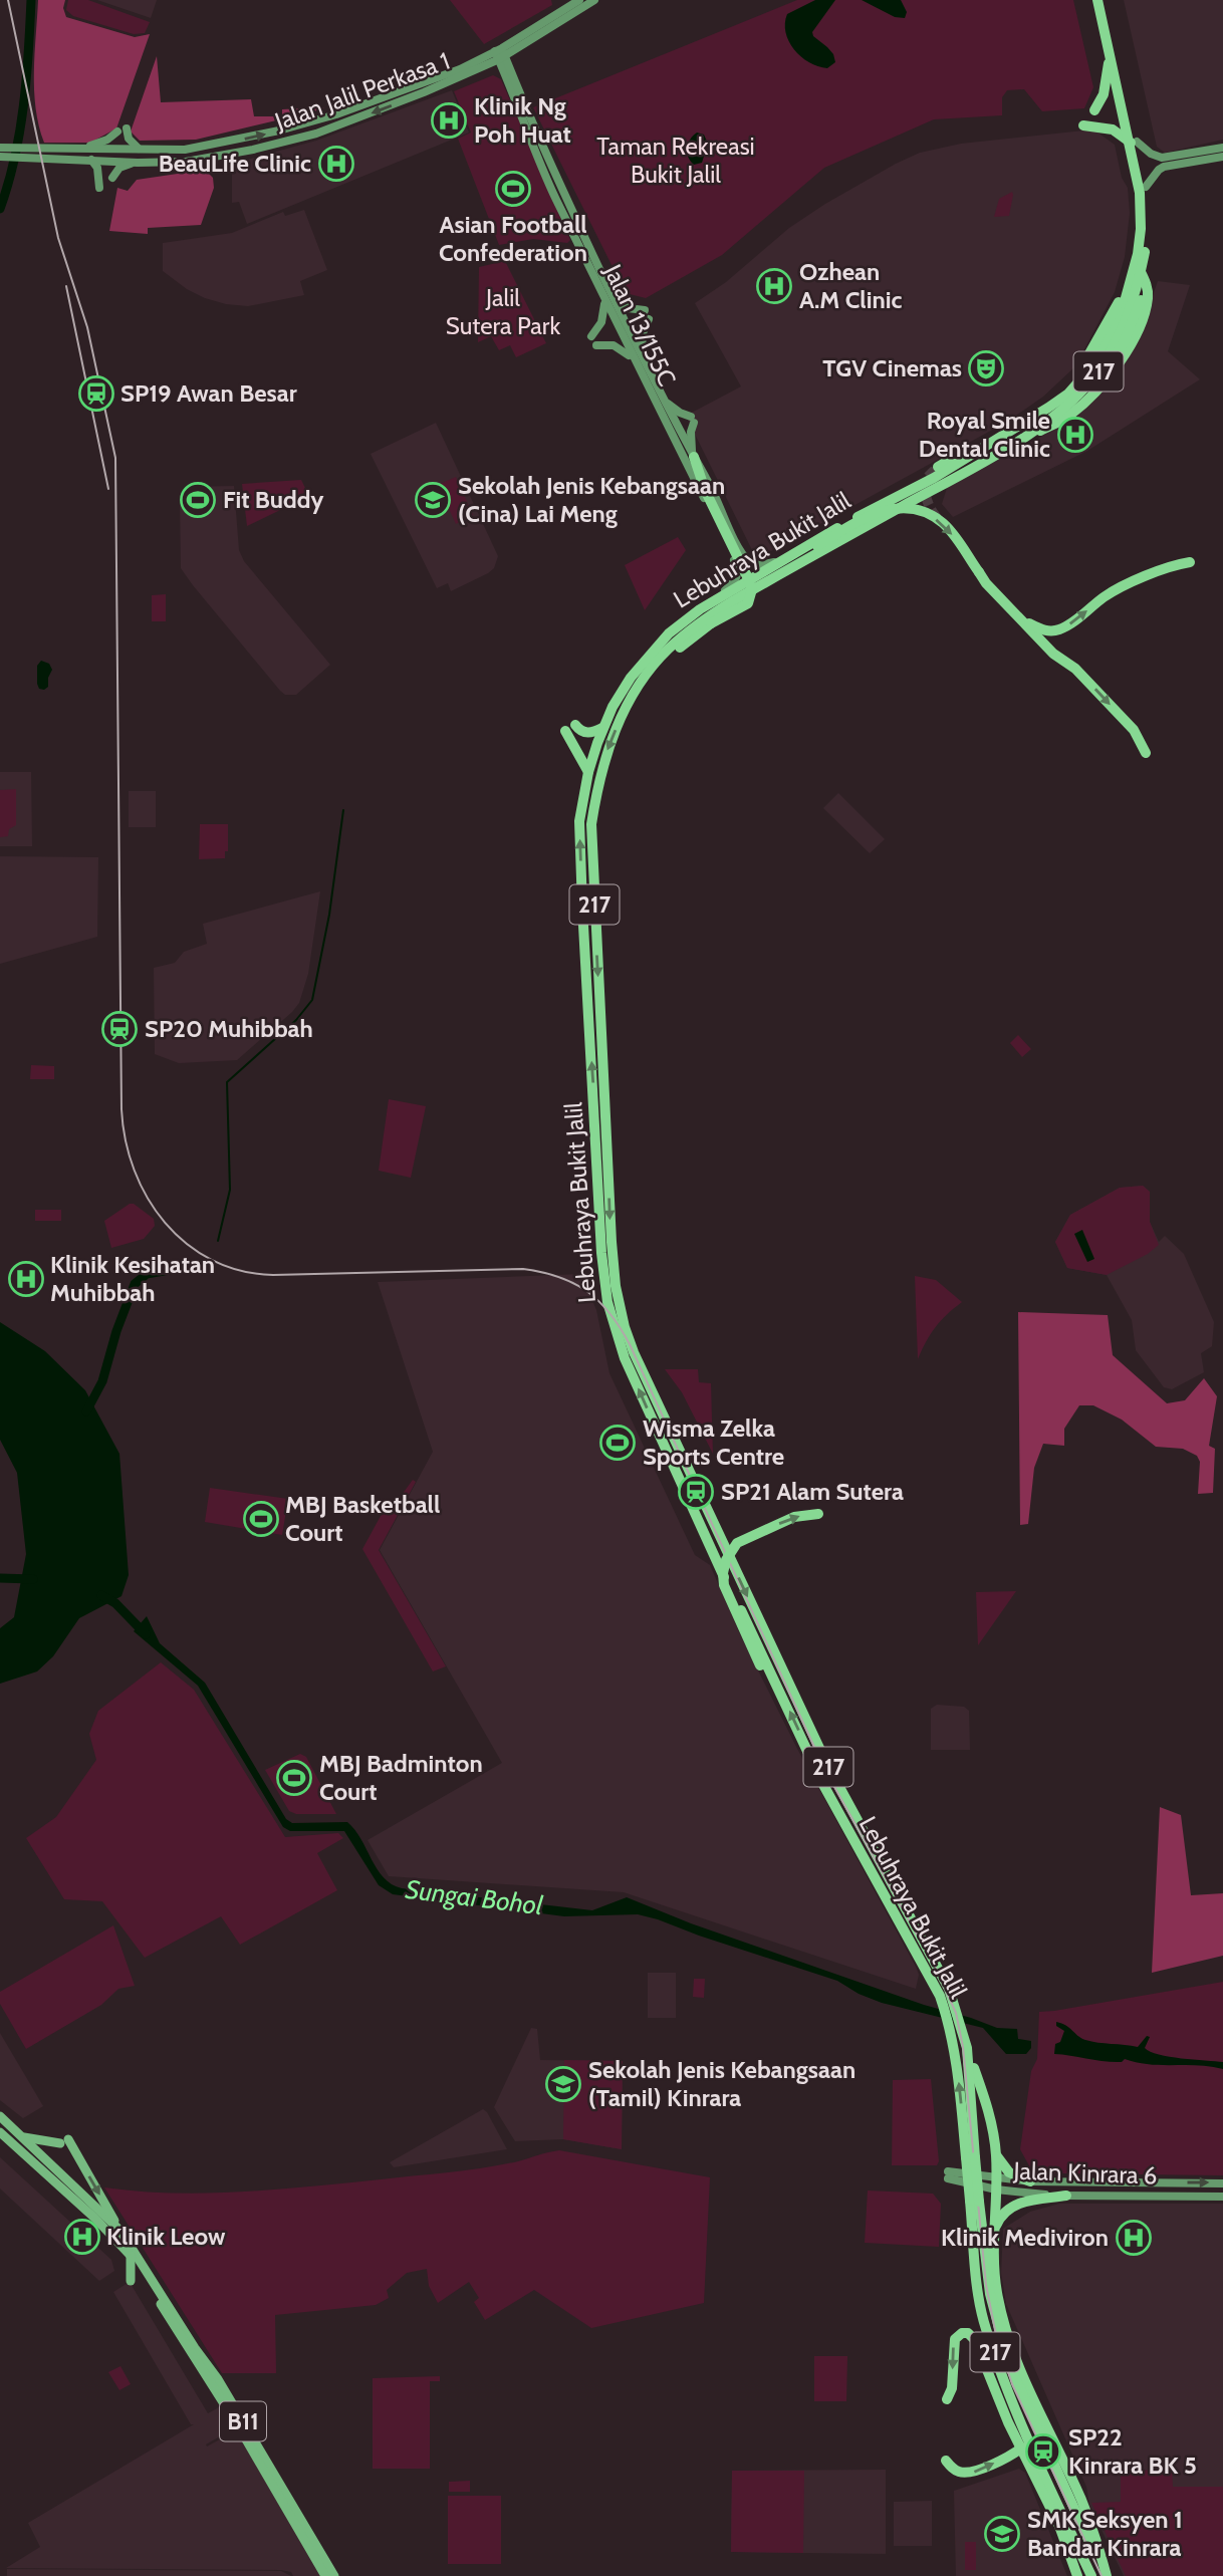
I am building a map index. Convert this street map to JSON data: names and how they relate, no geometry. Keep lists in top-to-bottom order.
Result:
{
  "streets": {
    "highway": ["217", "Lebuhraya Bukit Jalil"],
    "main road": [
      "Jalan Jalil Perkasa 1",
      "Jalan 13/155C",
      "Jalan Kinrara 6",
      "B11"
    ]
  },
  "crossings": [
    ["Jalan Jalil Perkasa 1", "Jalan 13/155C"],
    ["Jalan 13/155C", "Lebuhraya Bukit Jalil"]
  ],
  "water": ["Sungai Bohol"],
  "parks": ["Taman Rekreasi Bukit Jalil", "Jalil Sutera Park"],
  "places": {
    "hospital": [
      "Klinik Ng Poh Huat",
      "BeauLife Clinic",
      "Ozhean A.M Clinic",
      "Royal Smile Dental Clinic",
      "Klinik Kesihatan Muhibbah",
      "Klinik Leow",
      "Klinik Mediviron"
    ],
    "sports": [
      "Asian Football Confederation",
      "Fit Buddy",
      "Wisma Zelka Sports Centre",
      "MBJ Basketball Court",
      "MBJ Badminton Court"
    ],
    "theatre": ["TGV Cinemas"],
    "station": [
      "SP19 Awan Besar",
      "SP20 Muhibbah",
      "SP21 Alam Sutera",
      "SP22 Kinrara BK 5"
    ],
    "school or university": ["Sekolah Jenis Kebangsaan (Cina) Lai Meng", "Sekolah Jenis Kebangsaan (Tamil) Kinrara", "SMK Seksyen 1 Bandar Kinrara"]
  }
}
